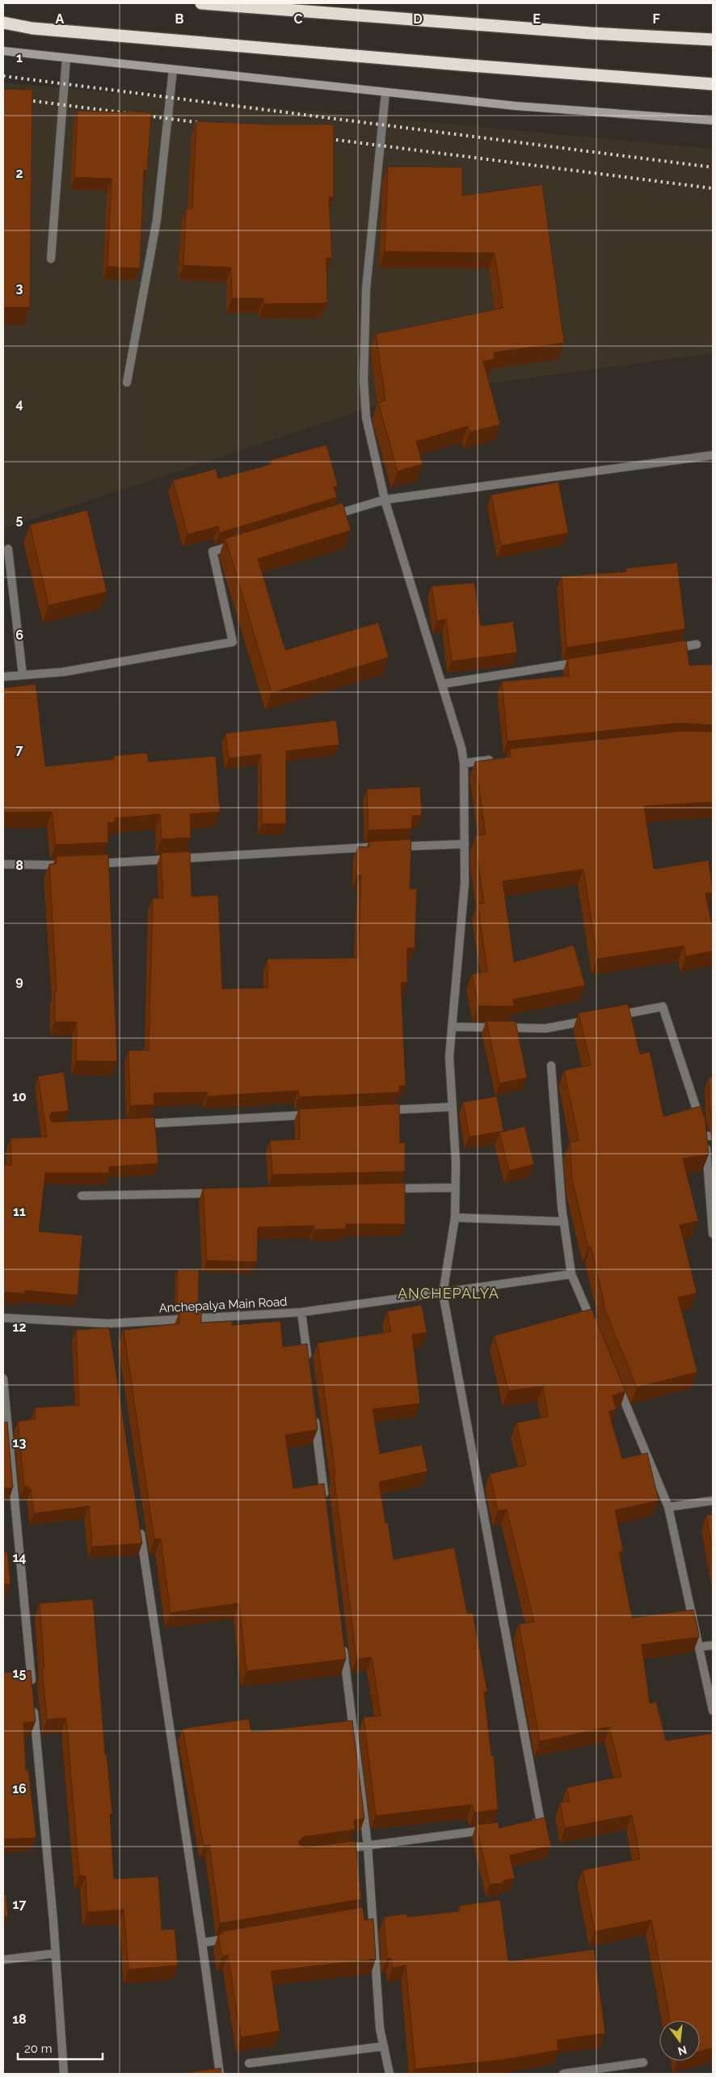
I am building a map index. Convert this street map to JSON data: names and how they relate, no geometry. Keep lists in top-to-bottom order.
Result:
{
  "streets": {
    "street": ["Anchepalya Main Road"]
  },
  "districts": ["ANCHEPALYA"],
  "scale_bar": "20 m",
  "north": "bottom",
  "grid": {
    "columns": [
      "A",
      "B",
      "C",
      "D",
      "E",
      "F"
    ],
    "rows": [
      "1",
      "2",
      "3",
      "4",
      "5",
      "6",
      "7",
      "8",
      "9",
      "10",
      "11",
      "12",
      "13",
      "14",
      "15",
      "16",
      "17",
      "18"
    ]
  }
}
